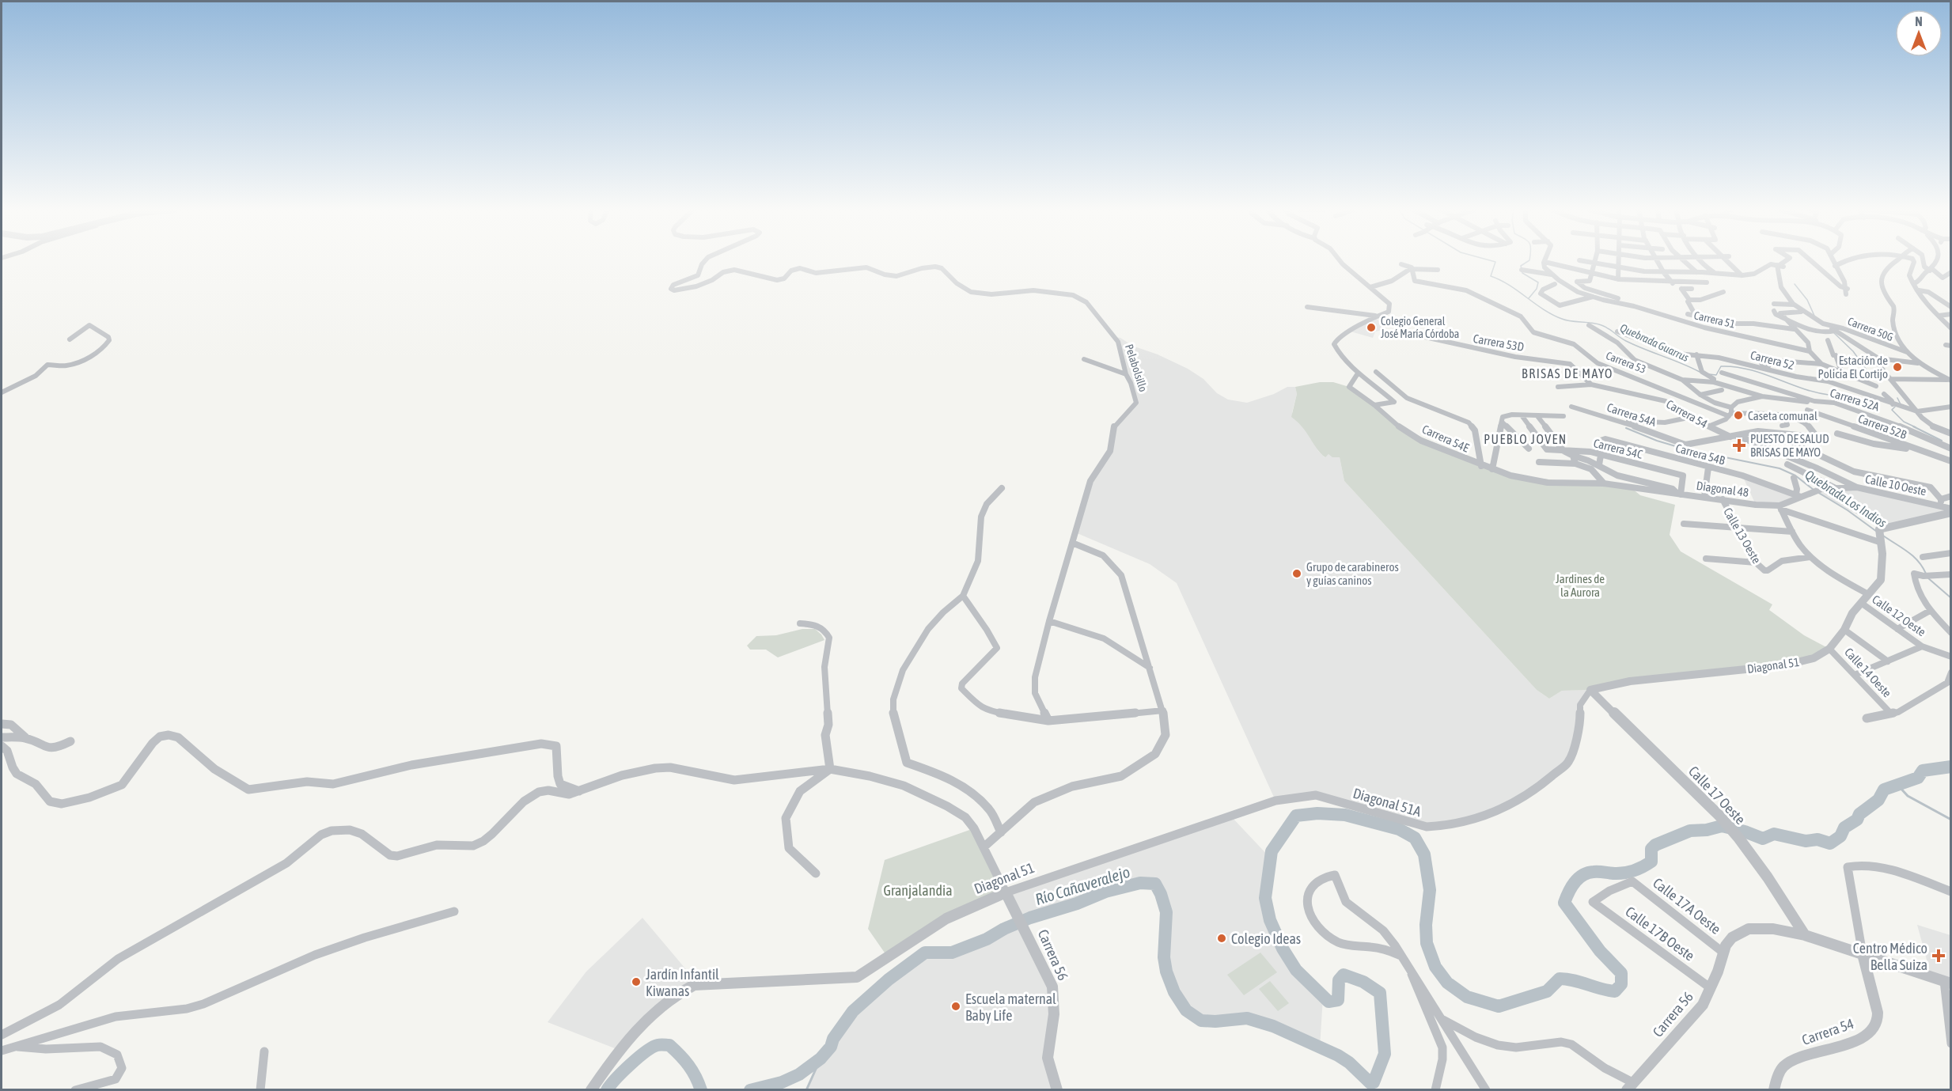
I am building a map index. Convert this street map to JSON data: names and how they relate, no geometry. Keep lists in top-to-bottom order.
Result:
{
  "streets": {
    "street": [
      "Carrera 51",
      "Carrera 50G",
      "Carrera 53D",
      "Carrera 52",
      "Carrera 53",
      "Pelabolsillo",
      "Carrera 52A",
      "Carrera 54",
      "Carrera 54A",
      "Carrera 52B",
      "Carrera 54E",
      "Carrera 54C",
      "Carrera 54B",
      "Calle 10 Oeste",
      "Diagonal 48",
      "Calle 13 Oeste",
      "Calle 12 Oeste",
      "Diagonal 51",
      "Calle 14 Oeste",
      "Calle 17 Oeste",
      "Diagonal 51A",
      "Calle 17A Oeste",
      "Calle 17B Oeste",
      "Carrera 56"
    ]
  },
  "crossings": [
    ["Carrera 54E", "Diagonal 48"],
    ["Carrera 54C", "Carrera 54B"],
    ["Carrera 54C", "Diagonal 48"],
    ["Carrera 54B", "Diagonal 48"],
    ["Calle 10 Oeste", "Diagonal 48"],
    ["Diagonal 48", "Calle 13 Oeste"],
    ["Diagonal 48", "Calle 12 Oeste"],
    ["Calle 13 Oeste", "Calle 12 Oeste"],
    ["Calle 12 Oeste", "Diagonal 51"],
    ["Diagonal 51", "Calle 14 Oeste"],
    ["Diagonal 51", "Calle 17 Oeste"],
    ["Diagonal 51", "Diagonal 51A"],
    ["Diagonal 51", "Carrera 56"],
    ["Calle 17 Oeste", "Diagonal 51A"],
    ["Calle 17 Oeste", "Carrera 56"],
    ["Calle 17A Oeste", "Calle 17B Oeste"],
    ["Calle 17A Oeste", "Carrera 56"],
    ["Calle 17B Oeste", "Carrera 56"]
  ],
  "districts": ["BRISAS DE MAYO", "PUEBLO JOVEN"],
  "water": ["Quebrada Guarrus", "Quebrada Los Indios", "Río Cañaveralejo"],
  "parks": ["Jardines de la Aurora", "Granjalandia"],
  "places": {
    "other": [
      "Colegio General José María Córdoba",
      "Estación de Policia El Cortijo",
      "Caseta comunal",
      "Grupo de carabineros y guías caninos",
      "Colegio Ideas",
      "Jardín Infantil Kiwanas",
      "Escuela maternal Baby Life"
    ],
    "health": ["PUESTO DE SALUD BRISAS DE MAYO", "Centro Médico Bella Suiza"]
  },
  "north": "top"
}
